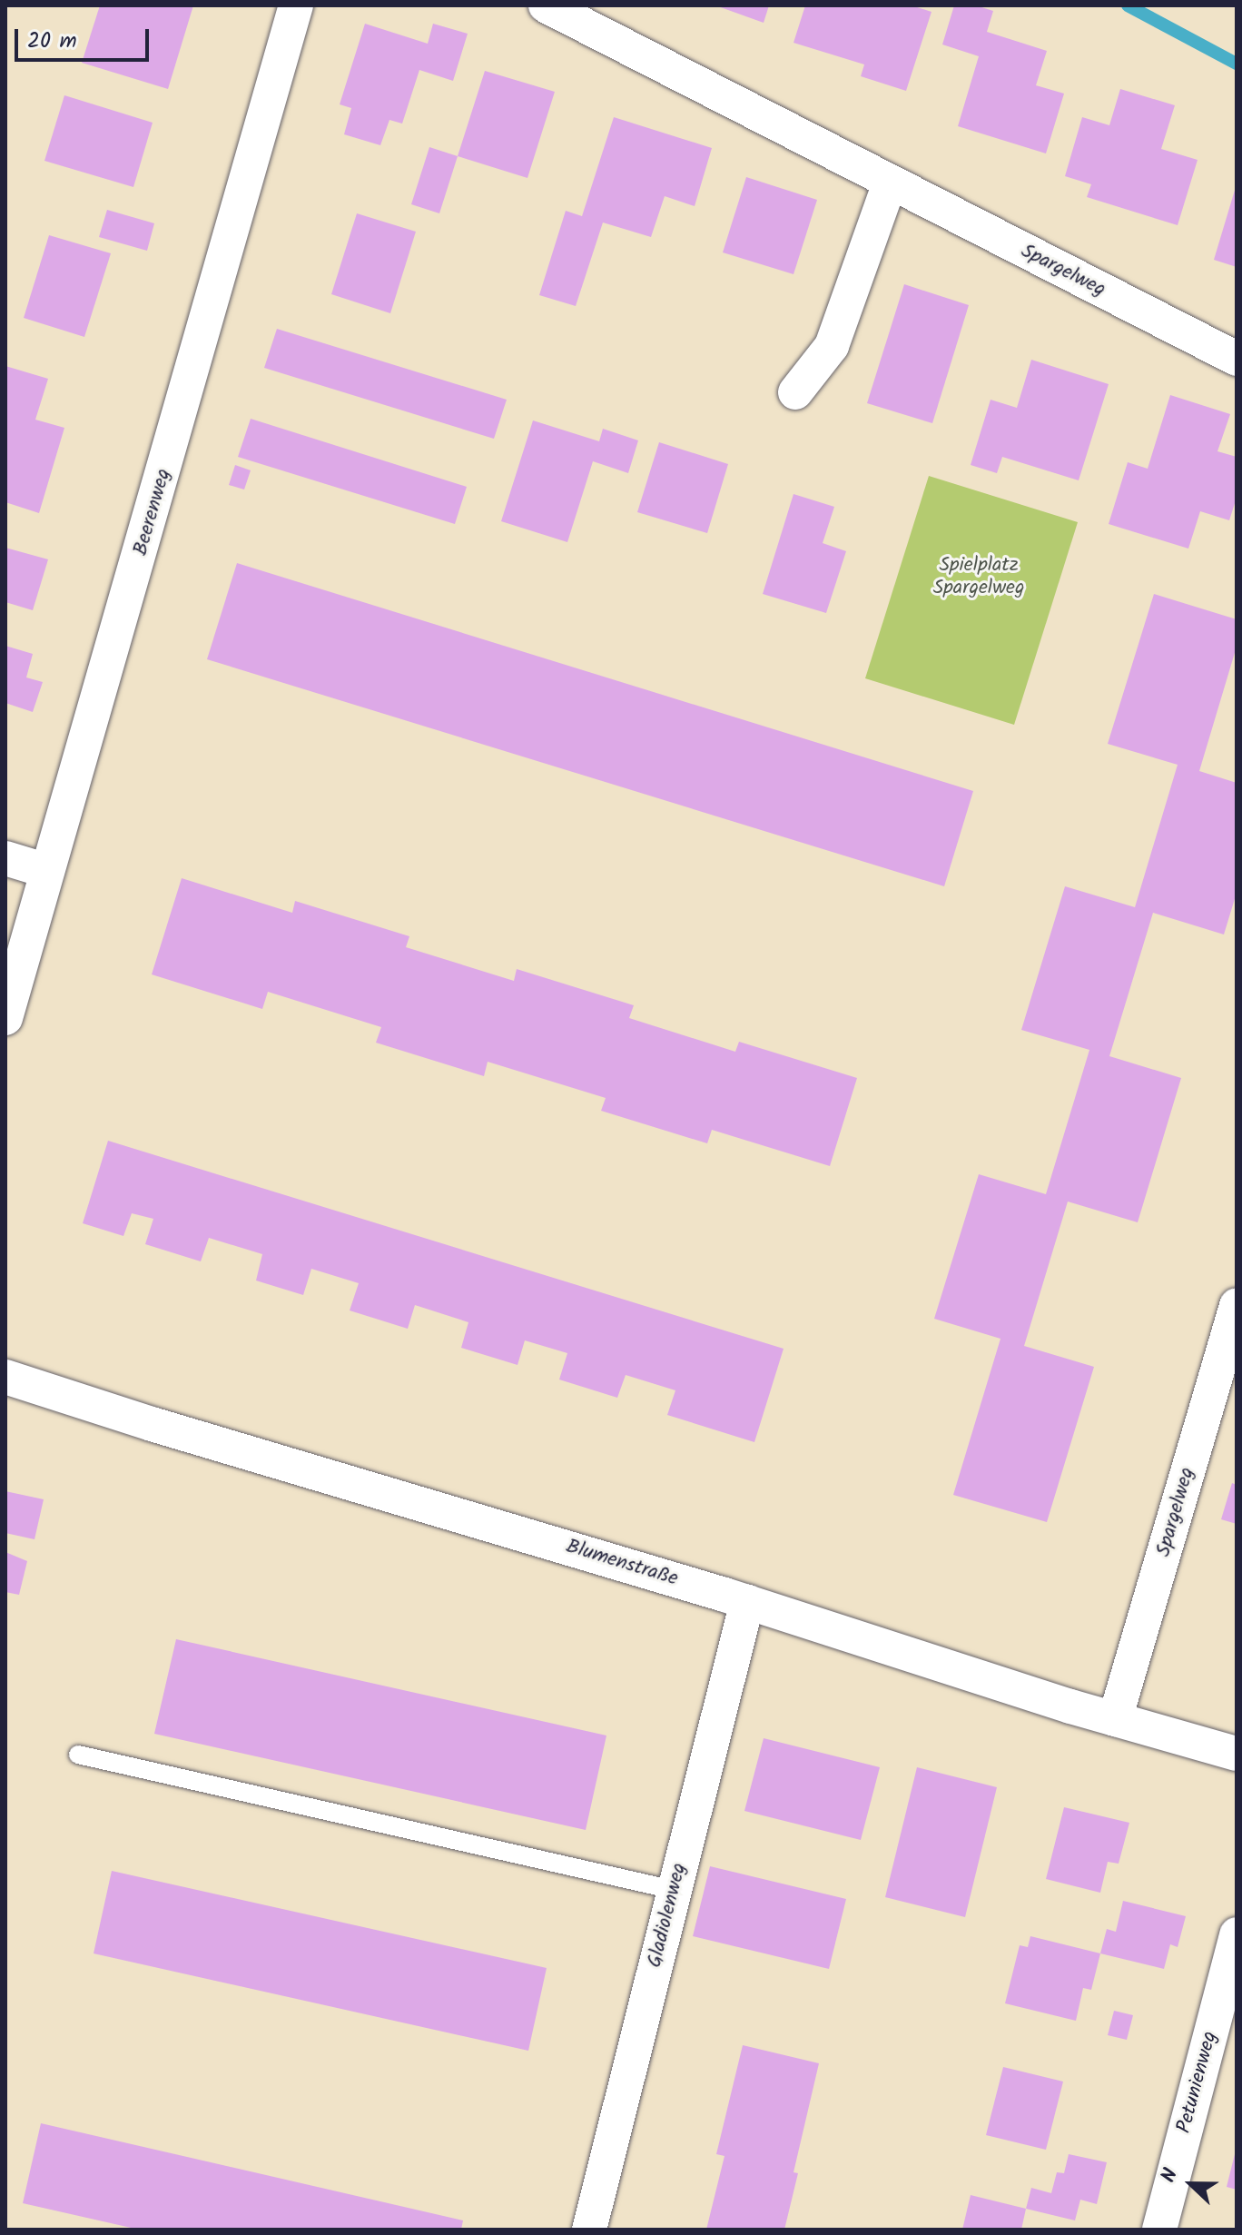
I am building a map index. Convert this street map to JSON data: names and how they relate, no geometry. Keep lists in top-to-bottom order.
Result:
{
  "streets": {
    "street": [
      "Spargelweg",
      "Beerenweg",
      "Blumenstraße",
      "Gladiolenweg",
      "Petunienweg"
    ]
  },
  "crossings": [
    ["Spargelweg", "Blumenstraße"],
    ["Blumenstraße", "Gladiolenweg"]
  ],
  "parks": ["Spielplatz Spargelweg"],
  "scale_bar": "20 m",
  "north": "left"
}
